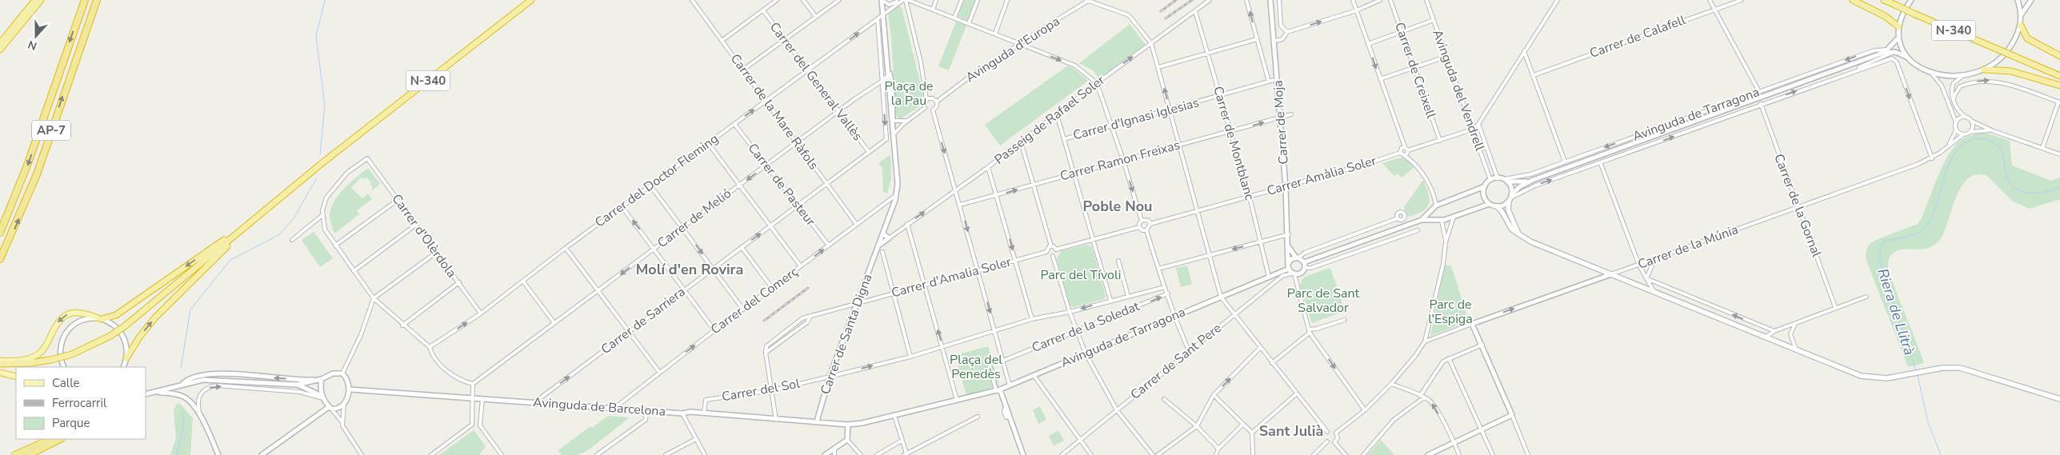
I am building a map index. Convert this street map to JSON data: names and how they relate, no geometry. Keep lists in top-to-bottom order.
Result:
{
  "streets": {
    "highway": ["N-340", "AP-7"],
    "street": [
      "Carrer de Calafell",
      "Avinguda d'Europa",
      "Carrer de Creixell",
      "Carrer del General Vallès",
      "Avinguda del Vendrell",
      "Carrer de la Mare Ràfols",
      "Avinguda de Tarragona",
      "Carrer d'Ignasi Iglesias",
      "Passeig de Rafael Soler",
      "Carrer de Moja",
      "Carrer de Montblanc",
      "Carrer Ramon Freixas",
      "Carrer Amàlia Soler",
      "Carrer del Doctor Fleming",
      "Carrer de Pasteur",
      "Carrer de la Gornal",
      "Carrer de Melió",
      "Carrer d'Olèrdola",
      "Carrer de la Múnia",
      "Carrer d'Amalia Soler",
      "Carrer del Comerç",
      "Carrer de Sarriera",
      "Carrer de la Soledat",
      "Carrer de Santa Digna",
      "Carrer de Sant Pere",
      "Carrer del Sol",
      "Avinguda de Barcelona"
    ]
  },
  "crossings": [
    ["Carrer del General Vallès", "Carrer del Doctor Fleming"],
    ["Carrer del General Vallès", "Carrer de Melió"],
    ["Carrer del General Vallès", "Carrer de Sarriera"],
    ["Avinguda del Vendrell", "Avinguda de Tarragona"],
    ["Carrer de la Mare Ràfols", "Carrer del Doctor Fleming"],
    ["Carrer de la Mare Ràfols", "Carrer de Melió"],
    ["Carrer de la Mare Ràfols", "Carrer del Comerç"],
    ["Carrer de la Mare Ràfols", "Carrer de Sarriera"],
    ["Avinguda de Tarragona", "Carrer de Moja"],
    ["Avinguda de Tarragona", "Carrer de Montblanc"],
    ["Avinguda de Tarragona", "Carrer de la Gornal"],
    ["Avinguda de Tarragona", "Carrer de la Múnia"],
    ["Avinguda de Tarragona", "Carrer de Sant Pere"],
    ["Avinguda de Tarragona", "Avinguda de Barcelona"],
    ["Carrer d'Ignasi Iglesias", "Carrer de Moja"],
    ["Carrer d'Ignasi Iglesias", "Carrer de Montblanc"],
    ["Passeig de Rafael Soler", "Carrer de Montblanc"],
    ["Carrer de Moja", "Carrer Ramon Freixas"],
    ["Carrer de Moja", "Carrer Amàlia Soler"],
    ["Carrer de Moja", "Carrer de Sant Pere"],
    ["Carrer de Montblanc", "Carrer Ramon Freixas"],
    ["Carrer de Montblanc", "Carrer Amàlia Soler"],
    ["Carrer del Doctor Fleming", "Carrer de Pasteur"],
    ["Carrer del Doctor Fleming", "Carrer d'Olèrdola"],
    ["Carrer de Pasteur", "Carrer de Melió"],
    ["Carrer de Pasteur", "Carrer del Comerç"],
    ["Carrer de Pasteur", "Carrer de Sarriera"],
    ["Carrer de la Gornal", "Carrer de la Múnia"],
    ["Carrer de Melió", "Carrer de Sarriera"],
    ["Carrer d'Amalia Soler", "Carrer de Santa Digna"],
    ["Carrer del Comerç", "Carrer de Santa Digna"],
    ["Carrer del Comerç", "Avinguda de Barcelona"],
    ["Carrer de Sarriera", "Avinguda de Barcelona"],
    ["Carrer de Santa Digna", "Carrer del Sol"],
    ["Carrer de Santa Digna", "Avinguda de Barcelona"],
    ["Carrer del Sol", "Avinguda de Barcelona"]
  ],
  "one_way": ["Carrer de la Soledat"],
  "districts": ["Poble Nou", "Molí d'en Rovira", "Sant Julià"],
  "water": ["Riera de Llitrà"],
  "parks": [
    "Plaça de la Pau",
    "Parc del Tívoli",
    "Parc de Sant Salvador",
    "Parc de l'Espiga",
    "Plaça del Penedès"
  ],
  "legend": ["Calle", "Ferrocarril", "Parque"],
  "north": "bottom"
}
